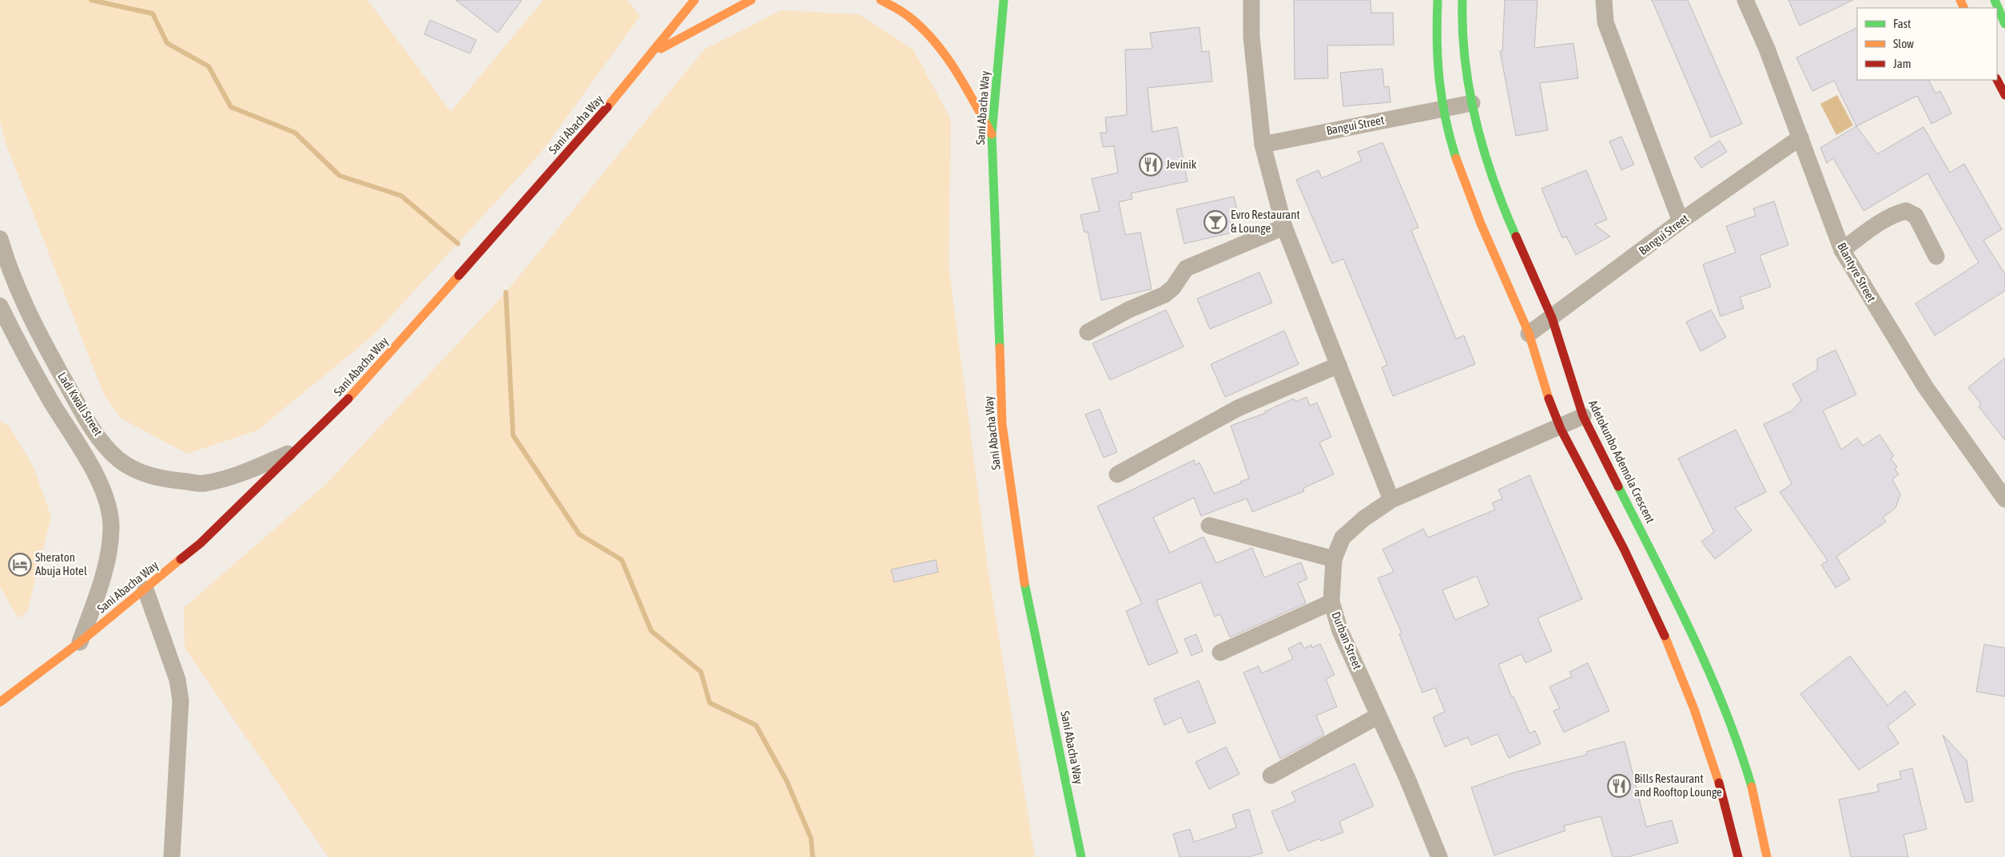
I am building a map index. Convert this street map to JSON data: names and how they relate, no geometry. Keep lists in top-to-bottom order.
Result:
{
  "streets": {
    "main road": ["Sani Abacha Way", "Adetokunbo Ademola Crescent"],
    "street": [
      "Bangui Street",
      "Blantyre Street",
      "Ladi Kwali Street",
      "Durban Street"
    ]
  },
  "crossings": [
    ["Sani Abacha Way", "Ladi Kwali Street"],
    ["Bangui Street", "Blantyre Street"],
    ["Bangui Street", "Adetokunbo Ademola Crescent"],
    ["Adetokunbo Ademola Crescent", "Durban Street"]
  ],
  "places": {
    "restaurant": ["Jevinik", "Bills Restaurant and Rooftop Lounge"],
    "bar": ["Evro Restaurant & Lounge"],
    "hotel": ["Sheraton Abuja Hotel"]
  },
  "legend": ["Fast", "Slow", "Jam"]
}
